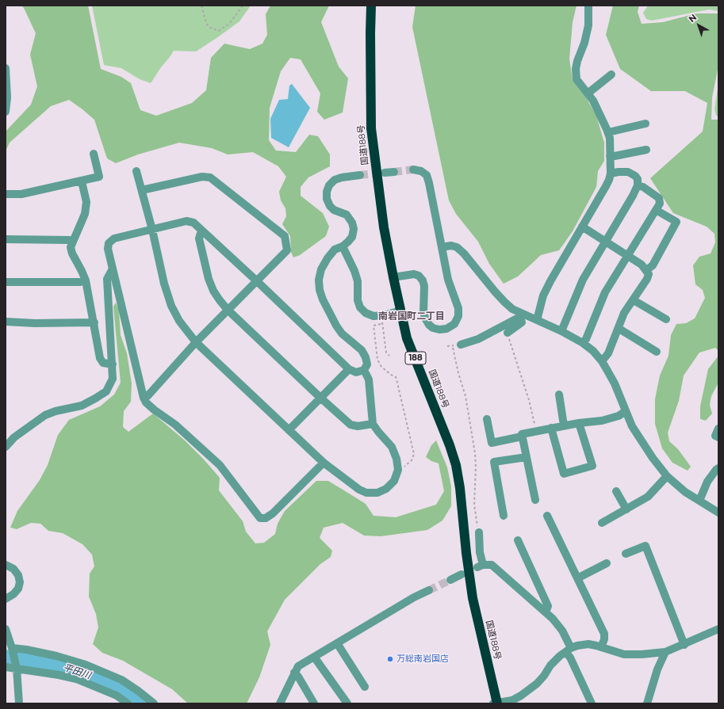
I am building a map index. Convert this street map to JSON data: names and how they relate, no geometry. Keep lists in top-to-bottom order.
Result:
{
  "streets": {
    "highway": ["国道188号", "188"]
  },
  "districts": ["南岩国町二丁目"],
  "water": ["平田川"],
  "places": ["万総南岩国店"],
  "north": "top left"
}
